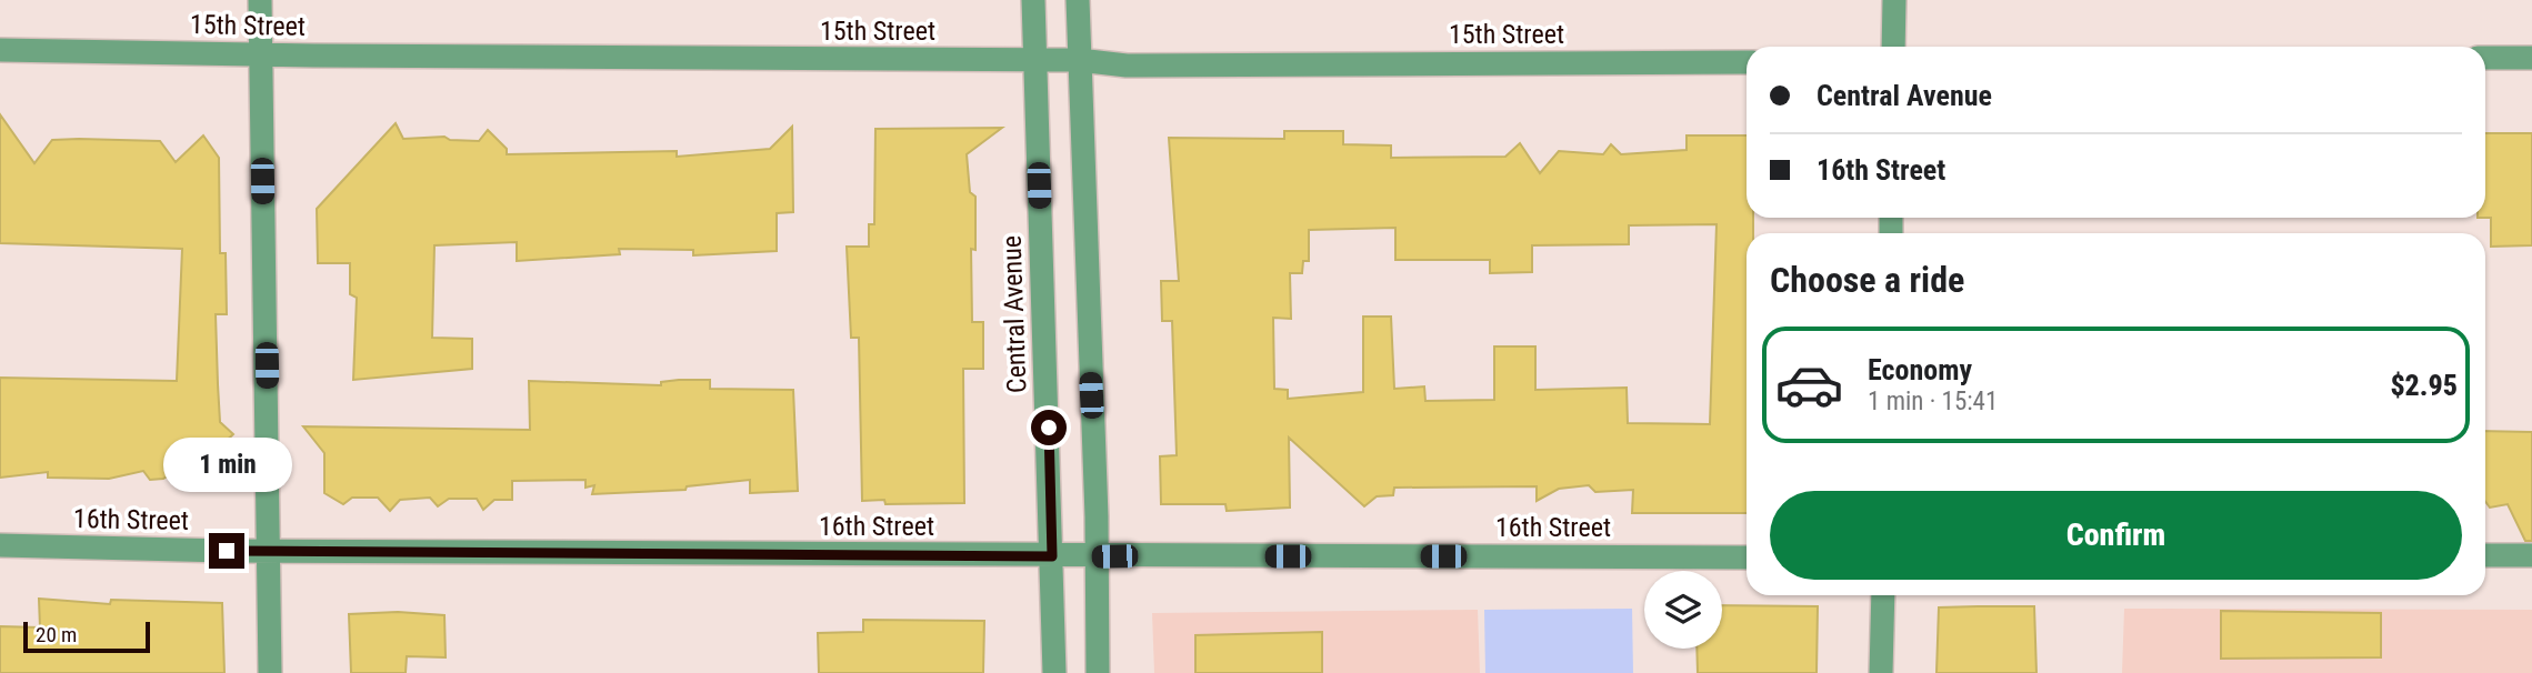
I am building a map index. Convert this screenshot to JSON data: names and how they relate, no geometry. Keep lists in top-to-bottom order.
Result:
{
  "streets": {
    "street": ["15th Street", "Central Avenue", "16th Street"]
  },
  "crossings": [
    ["15th Street", "Central Avenue"],
    ["Central Avenue", "16th Street"]
  ],
  "scale_bar": "20 m",
  "page": {
    "banner": ["Central Avenue", "16th Street"],
    "heading": "Choose a ride",
    "list": [
      {
        "name": "Economy",
        "note": "1 min · 15:41",
        "value": "$2.95"
      }
    ],
    "bubble": "1 min",
    "buttons": "Confirm",
    "scale": "20 m"
  }
}
